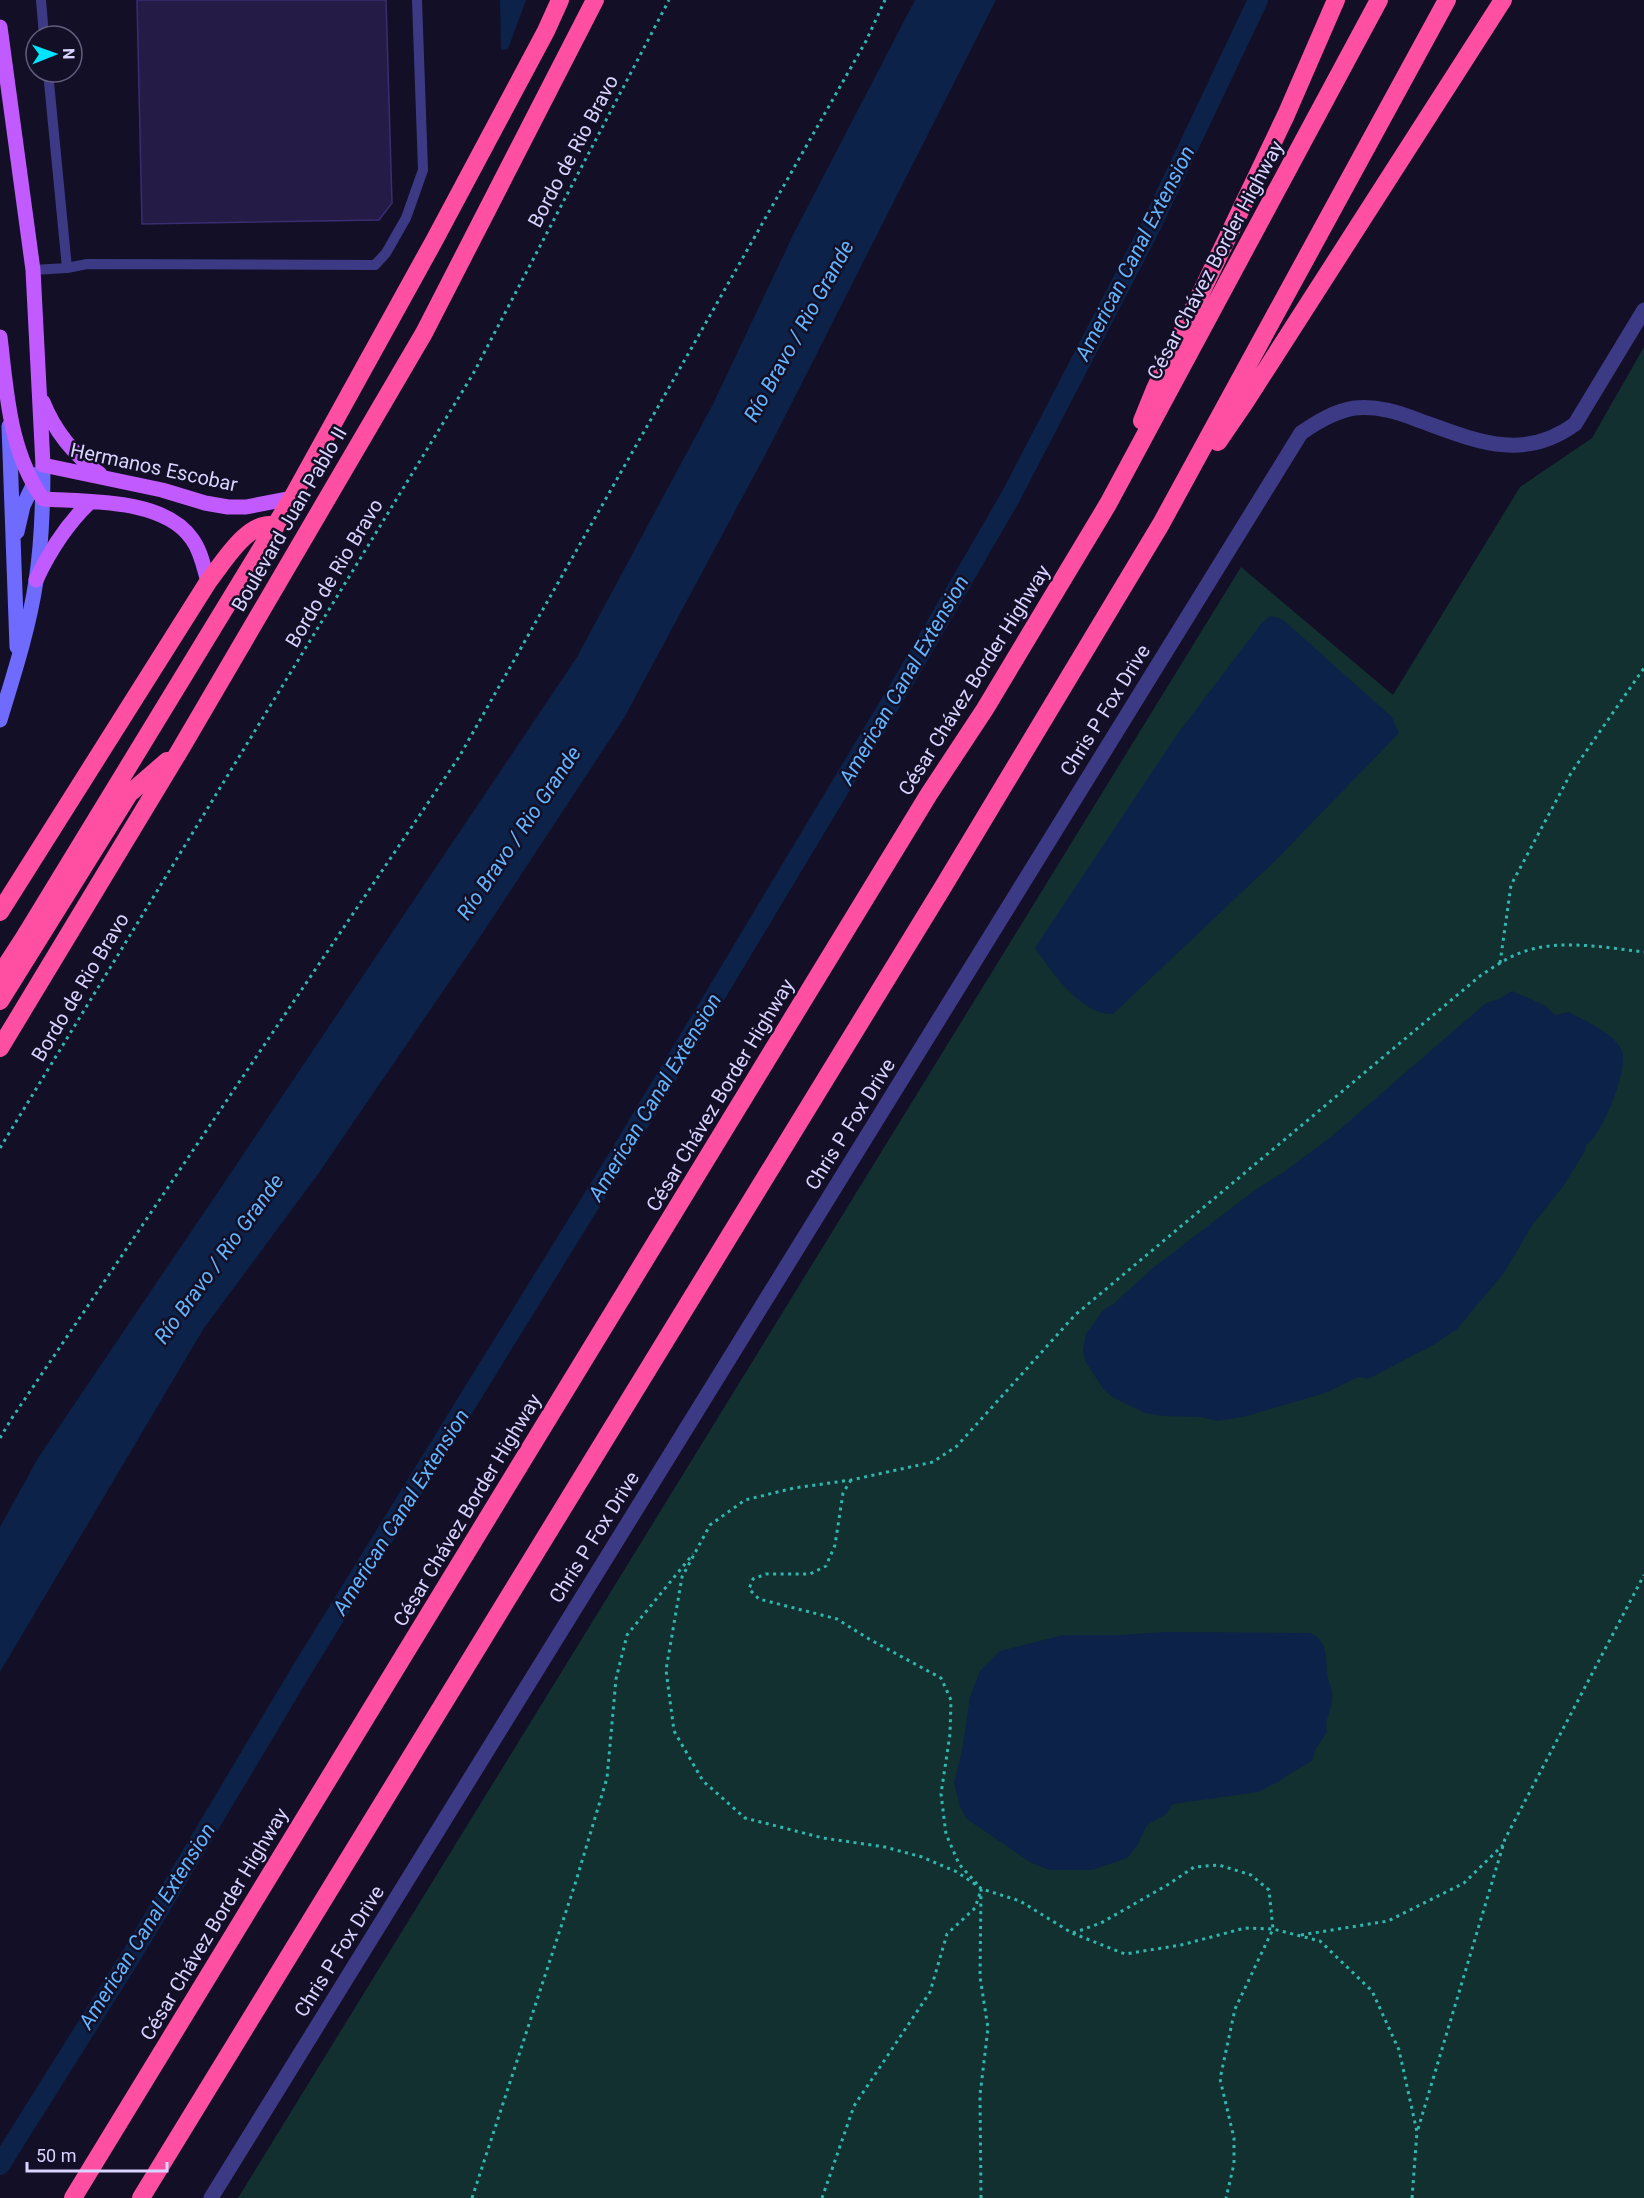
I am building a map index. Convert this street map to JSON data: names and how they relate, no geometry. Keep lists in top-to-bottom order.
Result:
{
  "streets": {
    "highway": ["César Chávez Border Highway", "Boulevard Juan Pablo II"],
    "main road": ["Hermanos Escobar"],
    "street": ["Chris P Fox Drive"],
    "path": ["Bordo de Rio Bravo"]
  },
  "crossings": [
    ["Hermanos Escobar", "Boulevard Juan Pablo II"]
  ],
  "water": ["American Canal Extension", "Río Bravo / Rio Grande"],
  "scale_bar": "50 m",
  "north": "right"
}
